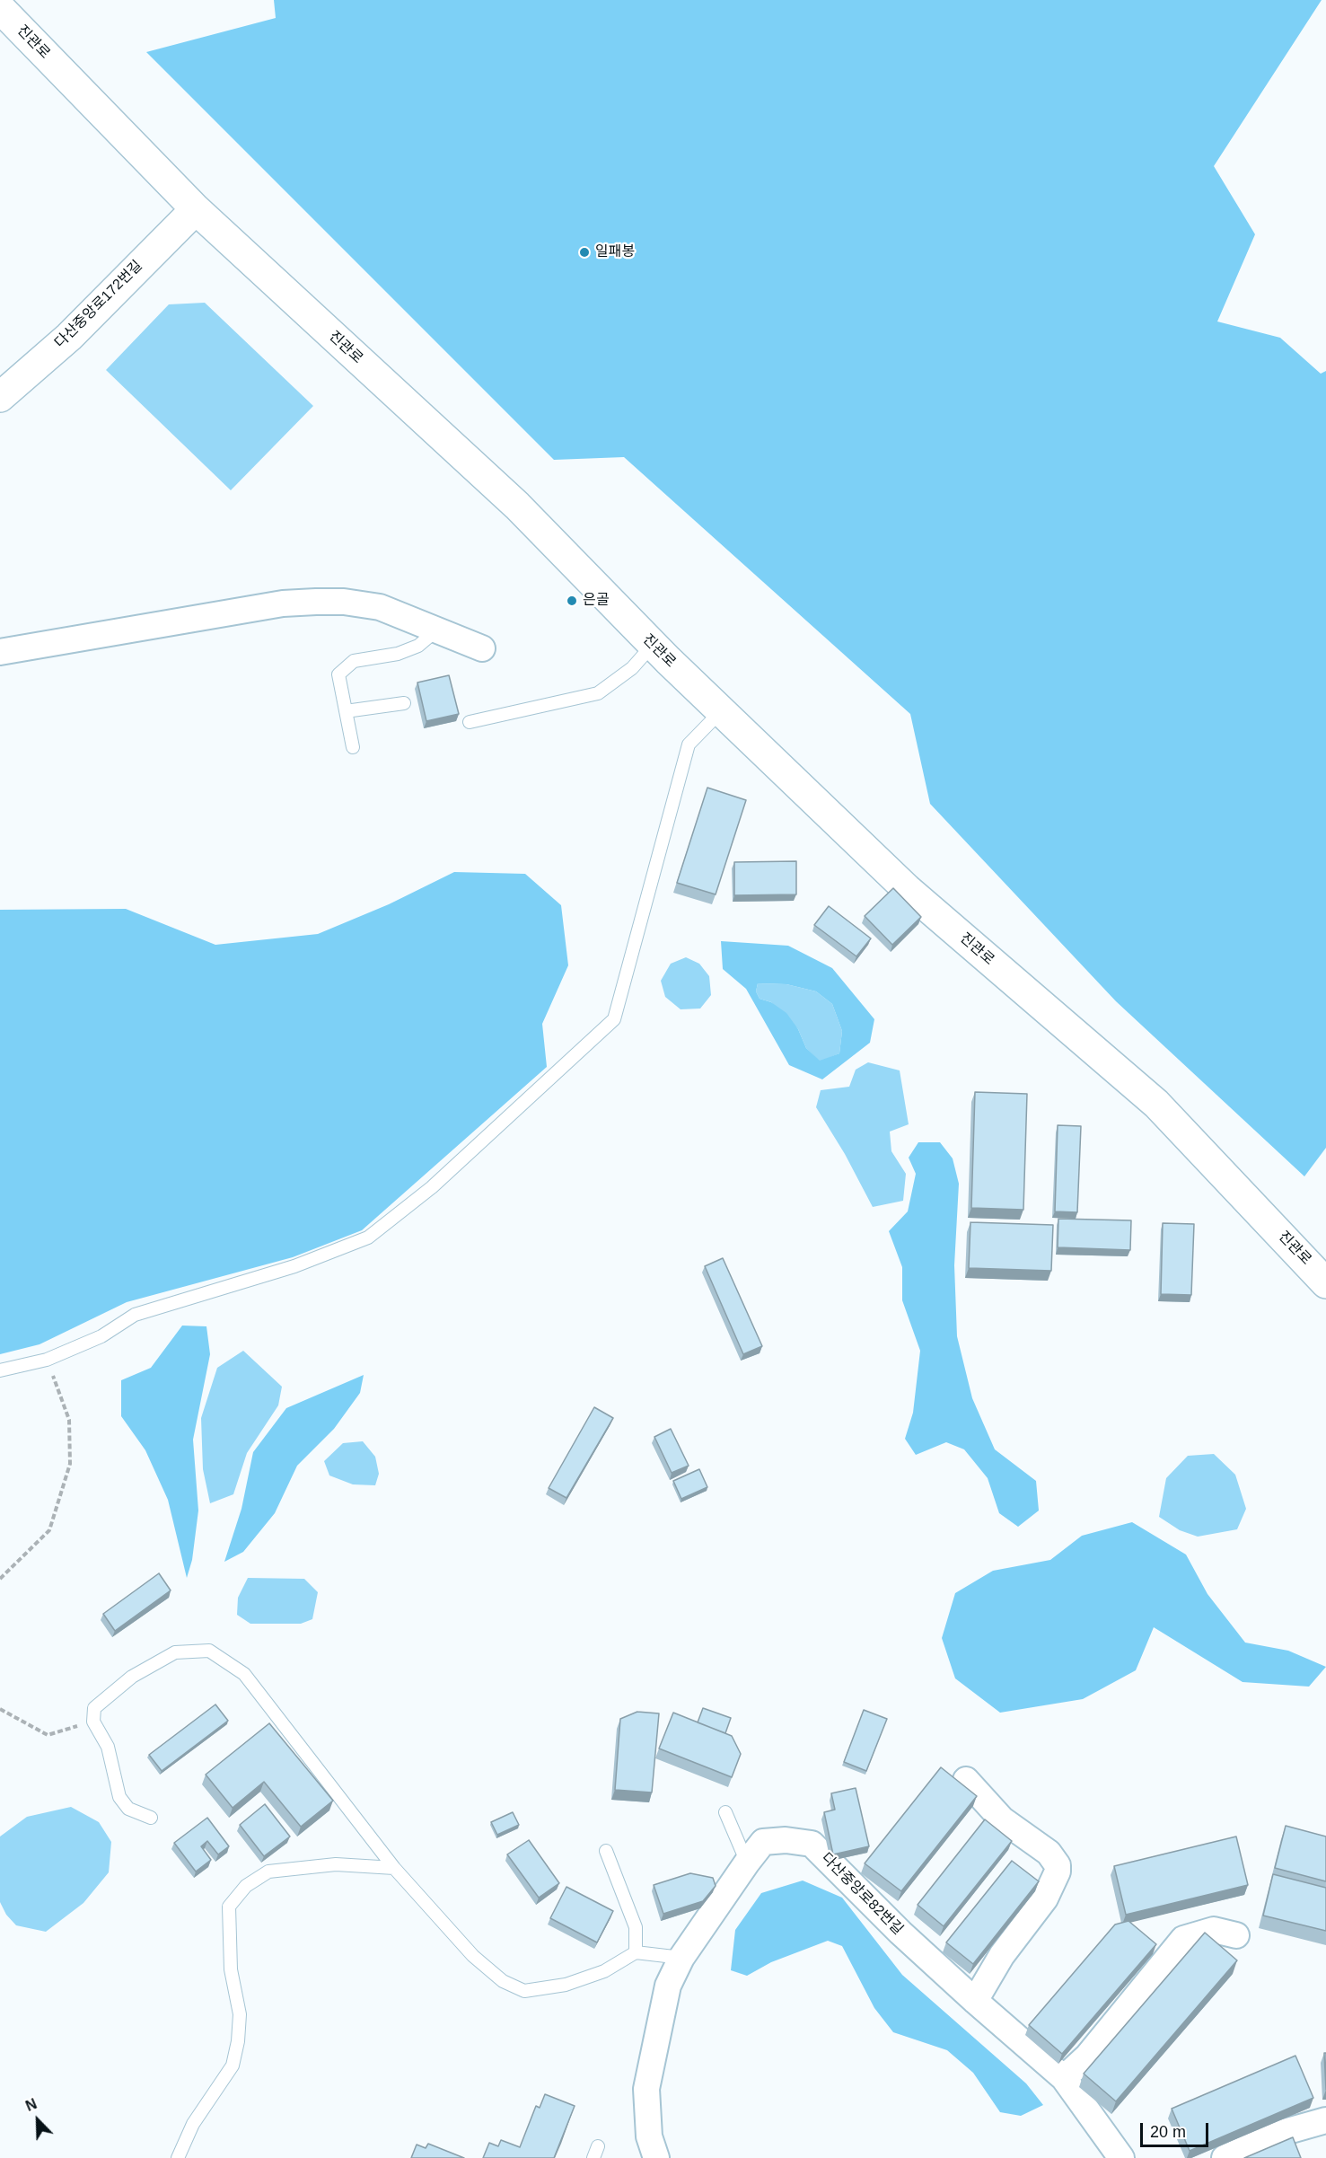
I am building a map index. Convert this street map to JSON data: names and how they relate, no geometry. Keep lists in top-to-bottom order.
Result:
{
  "streets": {
    "main road": ["진관로", "다산중앙로172번길"],
    "street": ["다산중앙로82번길"]
  },
  "crossings": [
    ["진관로", "다산중앙로172번길"]
  ],
  "places": ["일패봉", "은골"],
  "scale_bar": "20 m",
  "north": "top left"
}
